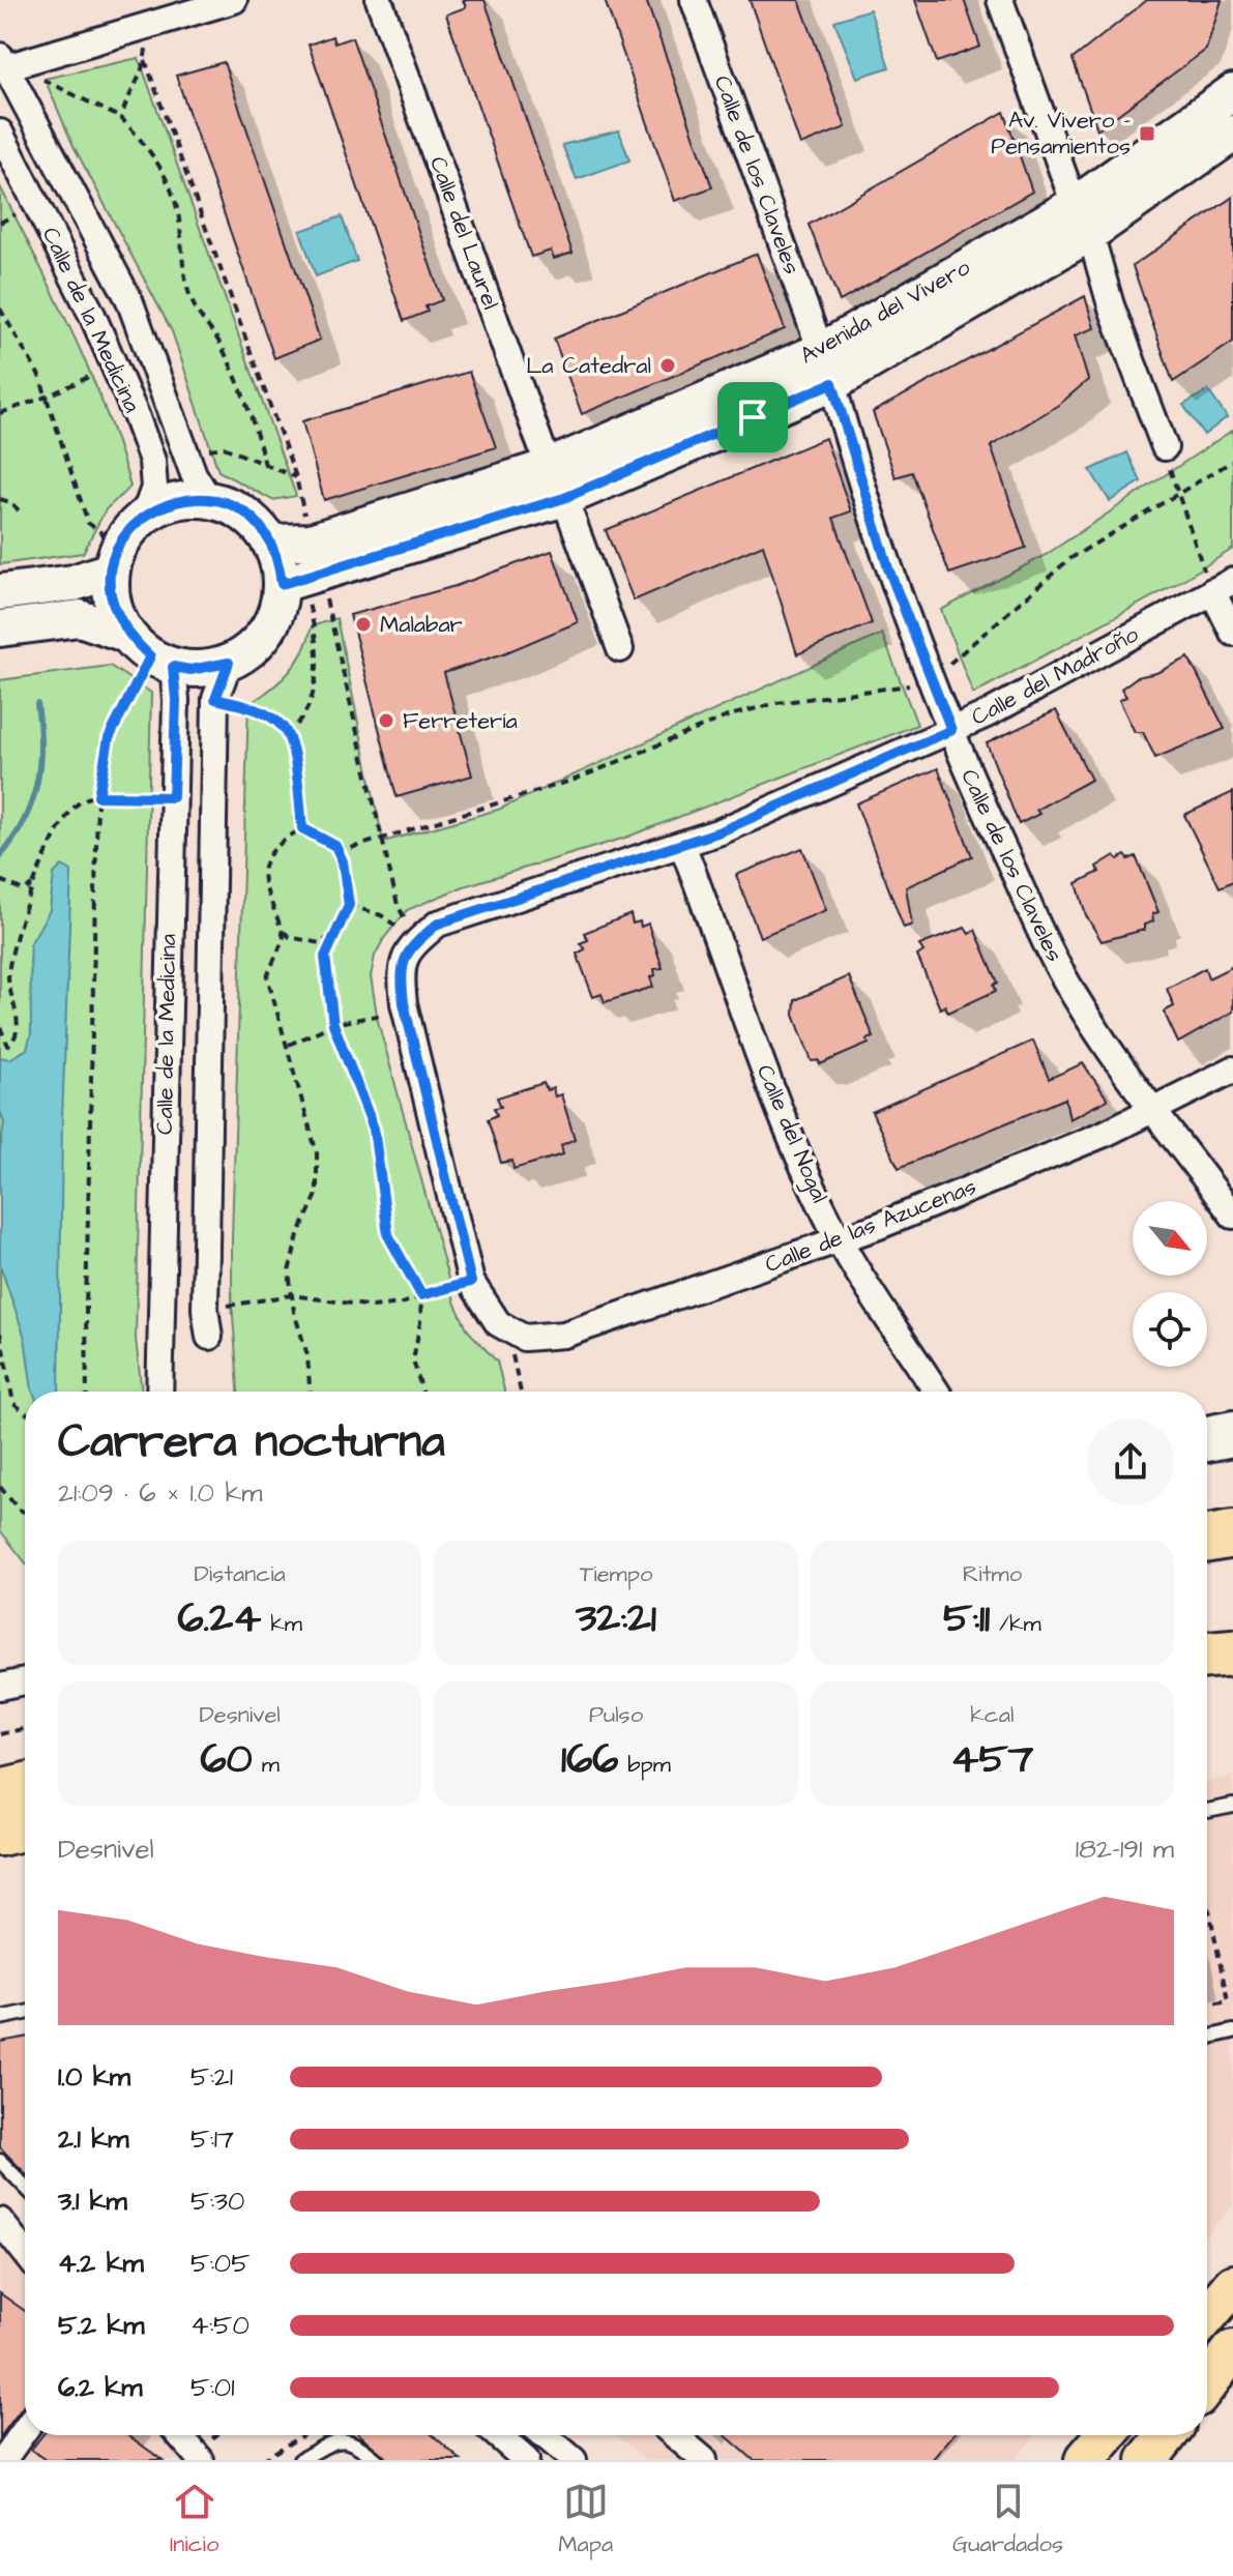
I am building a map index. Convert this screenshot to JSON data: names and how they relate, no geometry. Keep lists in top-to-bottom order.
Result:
{
  "streets": {
    "main road": ["Avenida del Vivero"],
    "street": [
      "Calle de los Claveles",
      "Calle del Laurel",
      "Calle de la Medicina",
      "Calle del Madroño",
      "Calle del Nogal",
      "Calle de las Azucenas"
    ]
  },
  "crossings": [
    ["Calle de los Claveles", "Avenida del Vivero"],
    ["Calle de los Claveles", "Calle del Madroño"],
    ["Calle de los Claveles", "Calle de las Azucenas"],
    ["Calle del Laurel", "Avenida del Vivero"],
    ["Avenida del Vivero", "Calle de la Medicina"],
    ["Calle del Madroño", "Calle del Nogal"],
    ["Calle del Madroño", "Calle de las Azucenas"],
    ["Calle del Nogal", "Calle de las Azucenas"]
  ],
  "places": {
    "transit": ["Av. Vivero - Pensamientos"],
    "other": ["La Catedral", "Malabar", "Ferretería"]
  },
  "north": "bottom right",
  "page": {
    "heading": ["Carrera nocturna", "21:09 · 6 × 1.0 km"],
    "stats": [
      ["Distancia", "6.24 km"],
      ["Tiempo", "32:21"],
      ["Ritmo", "5:11 /km"],
      ["Desnivel", "60 m"],
      ["Pulso", "166 bpm"],
      ["kcal", "457"]
    ],
    "chart": ["Desnivel", "182–191 m"],
    "list": [
      {
        "name": "1.0 km",
        "note": "5:21"
      },
      {
        "name": "2.1 km",
        "note": "5:17"
      },
      {
        "name": "3.1 km",
        "note": "5:30"
      },
      {
        "name": "4.2 km",
        "note": "5:05"
      },
      {
        "name": "5.2 km",
        "note": "4:50"
      },
      {
        "name": "6.2 km",
        "note": "5:01"
      }
    ],
    "tabs": ["Inicio", "Mapa", "Guardados"]
  }
}
